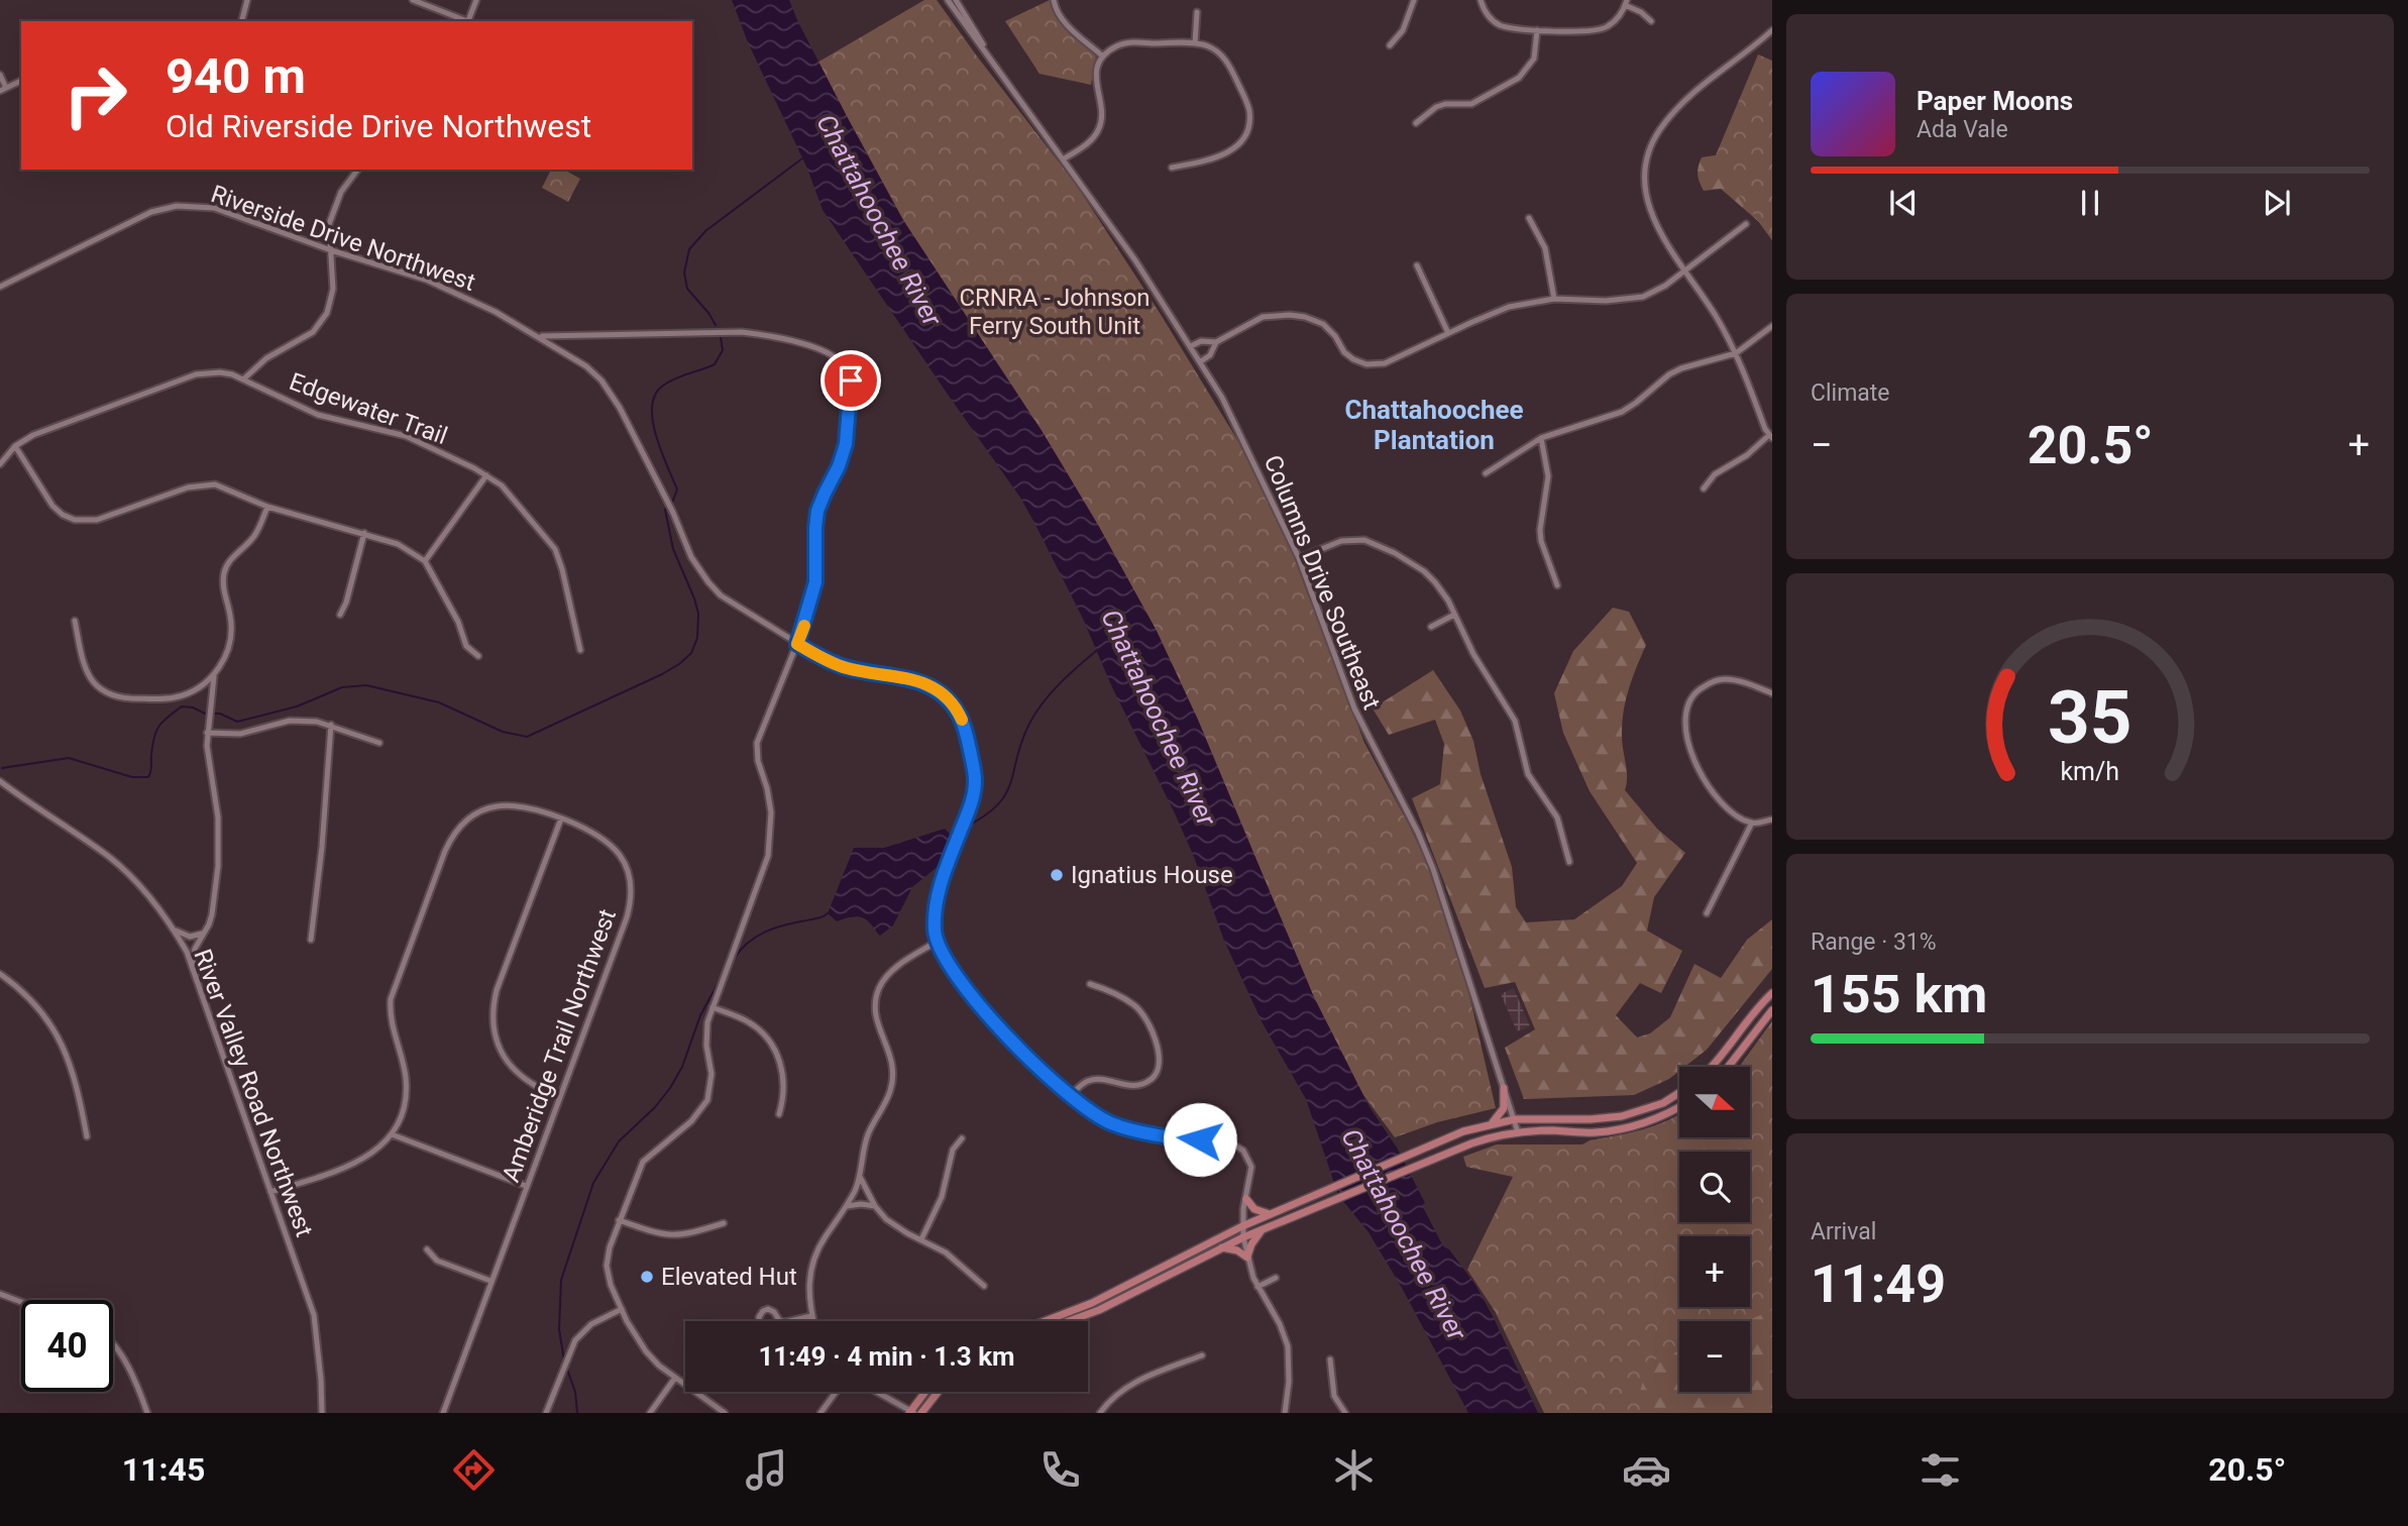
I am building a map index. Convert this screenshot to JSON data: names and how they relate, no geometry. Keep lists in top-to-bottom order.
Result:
{
  "streets": {
    "street": [
      "Riverside Drive Northwest",
      "Edgewater Trail",
      "Columns Drive Southeast",
      "Amberidge Trail Northwest",
      "River Valley Road Northwest"
    ]
  },
  "crossings": [
    ["Amberidge Trail Northwest", "River Valley Road Northwest"]
  ],
  "districts": ["Chattahoochee Plantation"],
  "water": ["Chattahoochee River"],
  "parks": ["CRNRA - Johnson Ferry South Unit"],
  "places": ["Ignatius House", "Elevated Hut"],
  "north": "right",
  "page": {
    "turn": ["940 m", "Old Riverside Drive Northwest"],
    "song": ["Paper Moons", "Ada Vale"],
    "tile": [
      "Climate",
      ["Range · 31%", "155 km"],
      ["Arrival", "11:49"]
    ],
    "heat": ["−", "20.5°", "+"],
    "map_buttons": ["+", "−"],
    "limit": "40",
    "trip": "11:49 · 4 min · 1.3 km",
    "tabs": ["11:45", "20.5°"],
    "gauge": ["35", "km/h"]
  }
}
